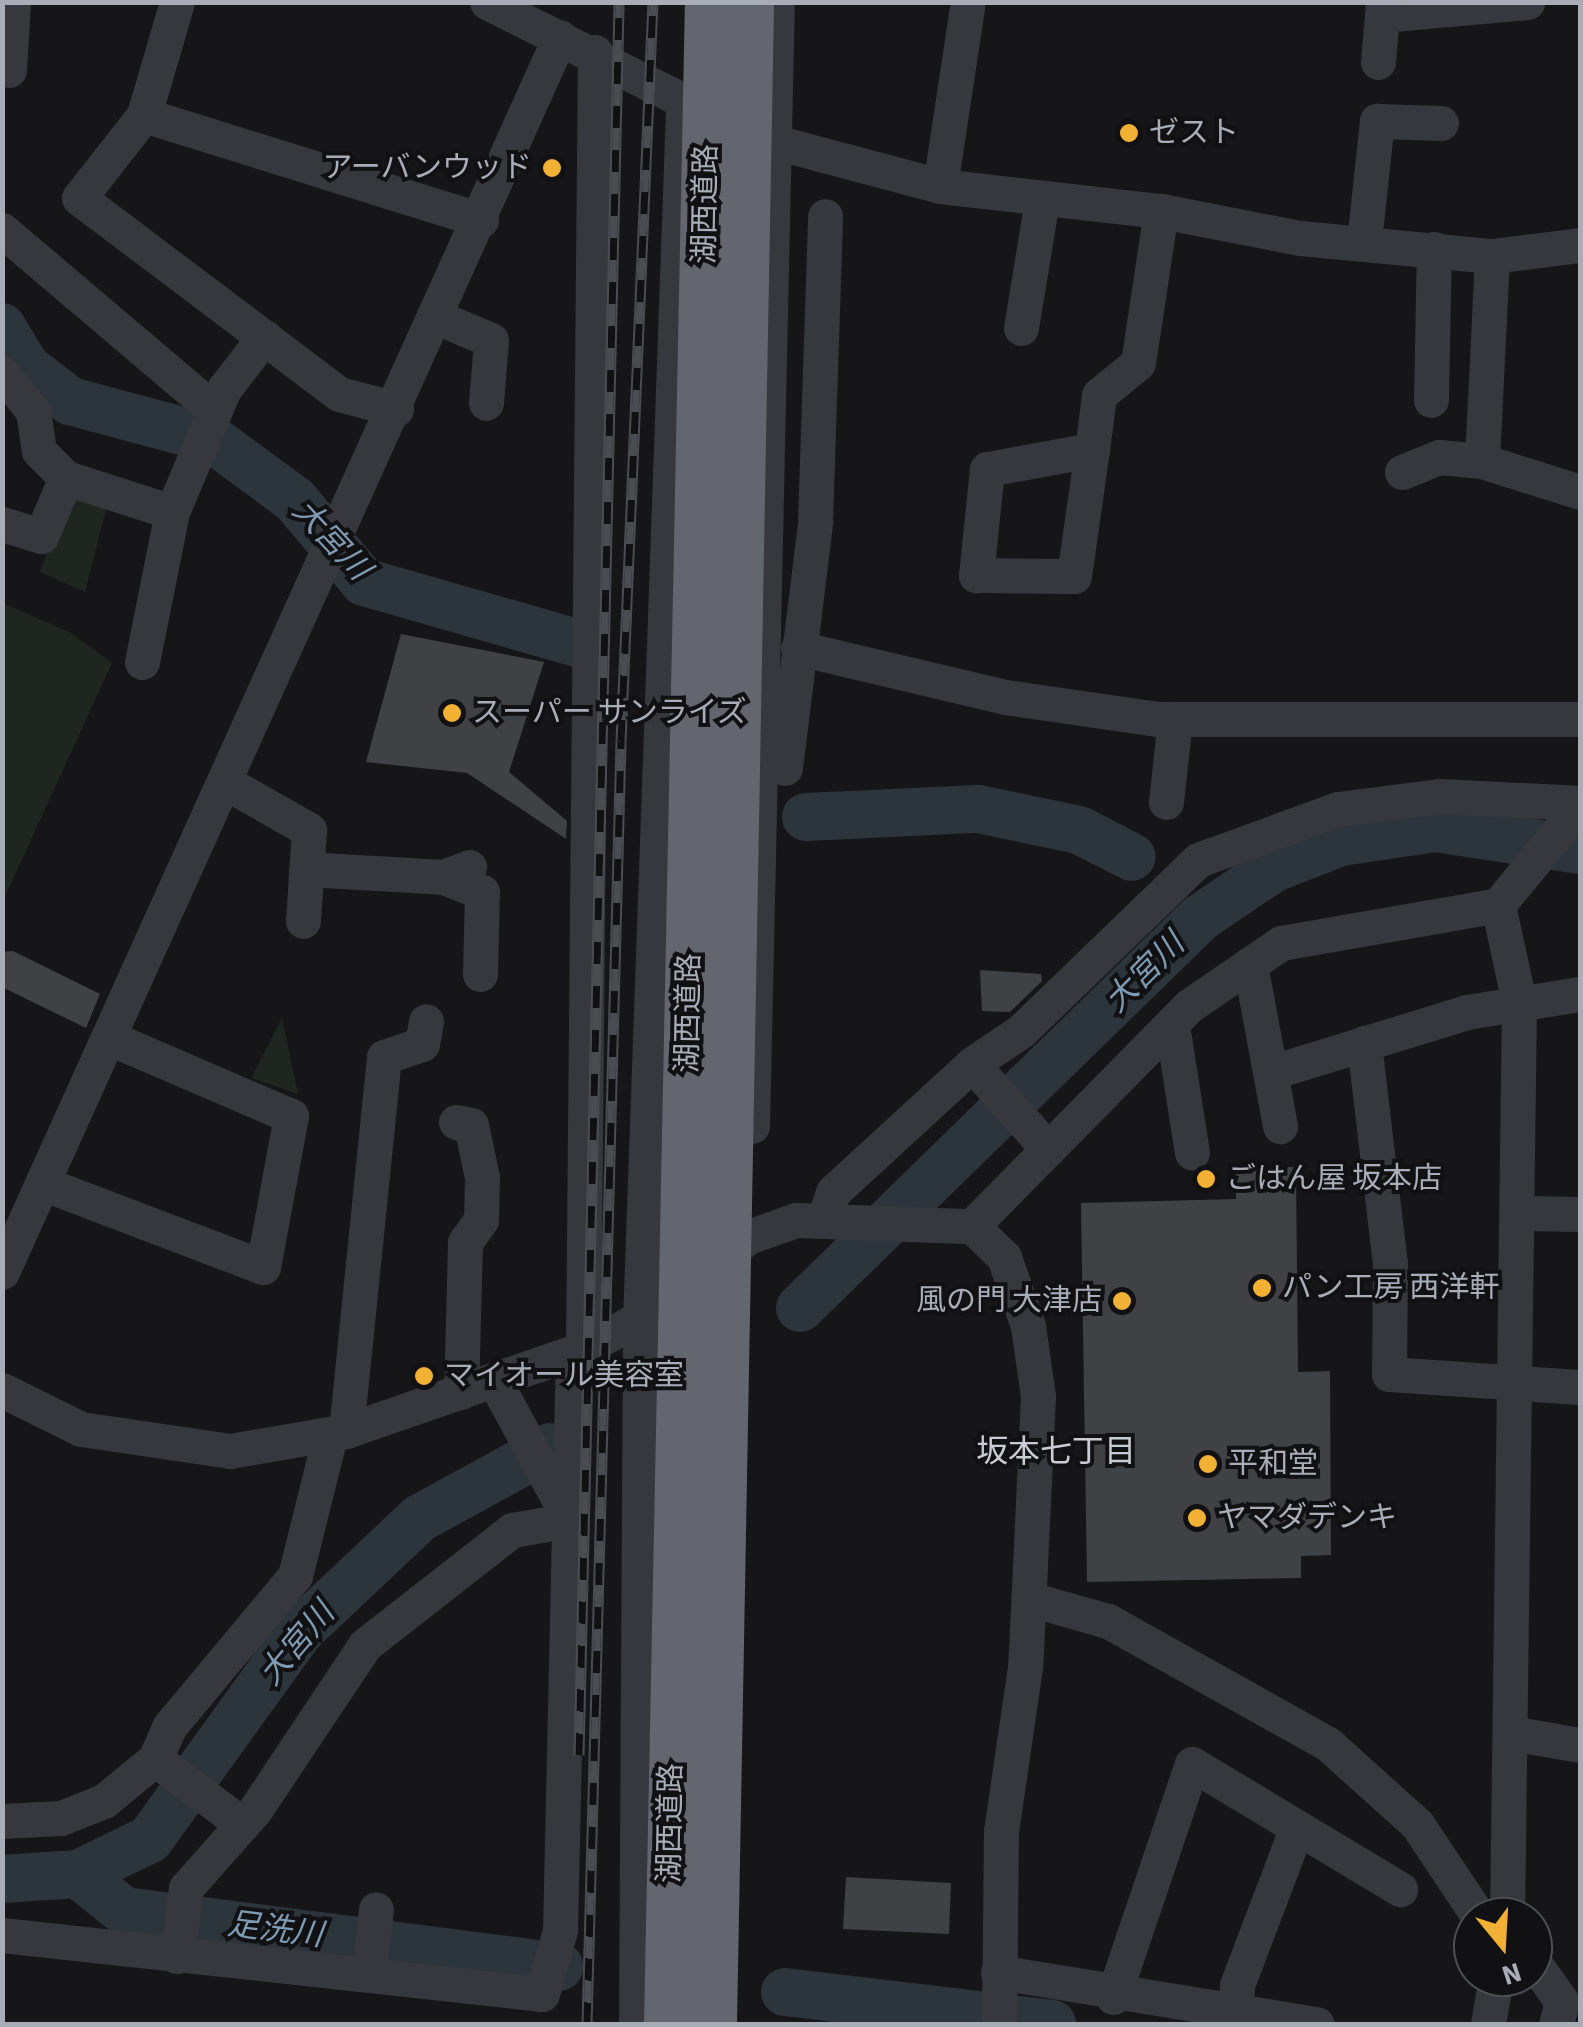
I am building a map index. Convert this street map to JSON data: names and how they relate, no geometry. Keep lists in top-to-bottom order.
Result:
{
  "streets": {
    "highway": ["湖西道路"]
  },
  "districts": ["坂本七丁目"],
  "water": ["大宮川", "足洗川"],
  "places": [
    "ゼスト",
    "アーバンウッド",
    "スーパー サンライズ",
    "ごはん屋 坂本店",
    "パン工房 西洋軒",
    "風の門 大津店",
    "マイオール美容室",
    "平和堂",
    "ヤマダデンキ"
  ],
  "north": "bottom"
}
